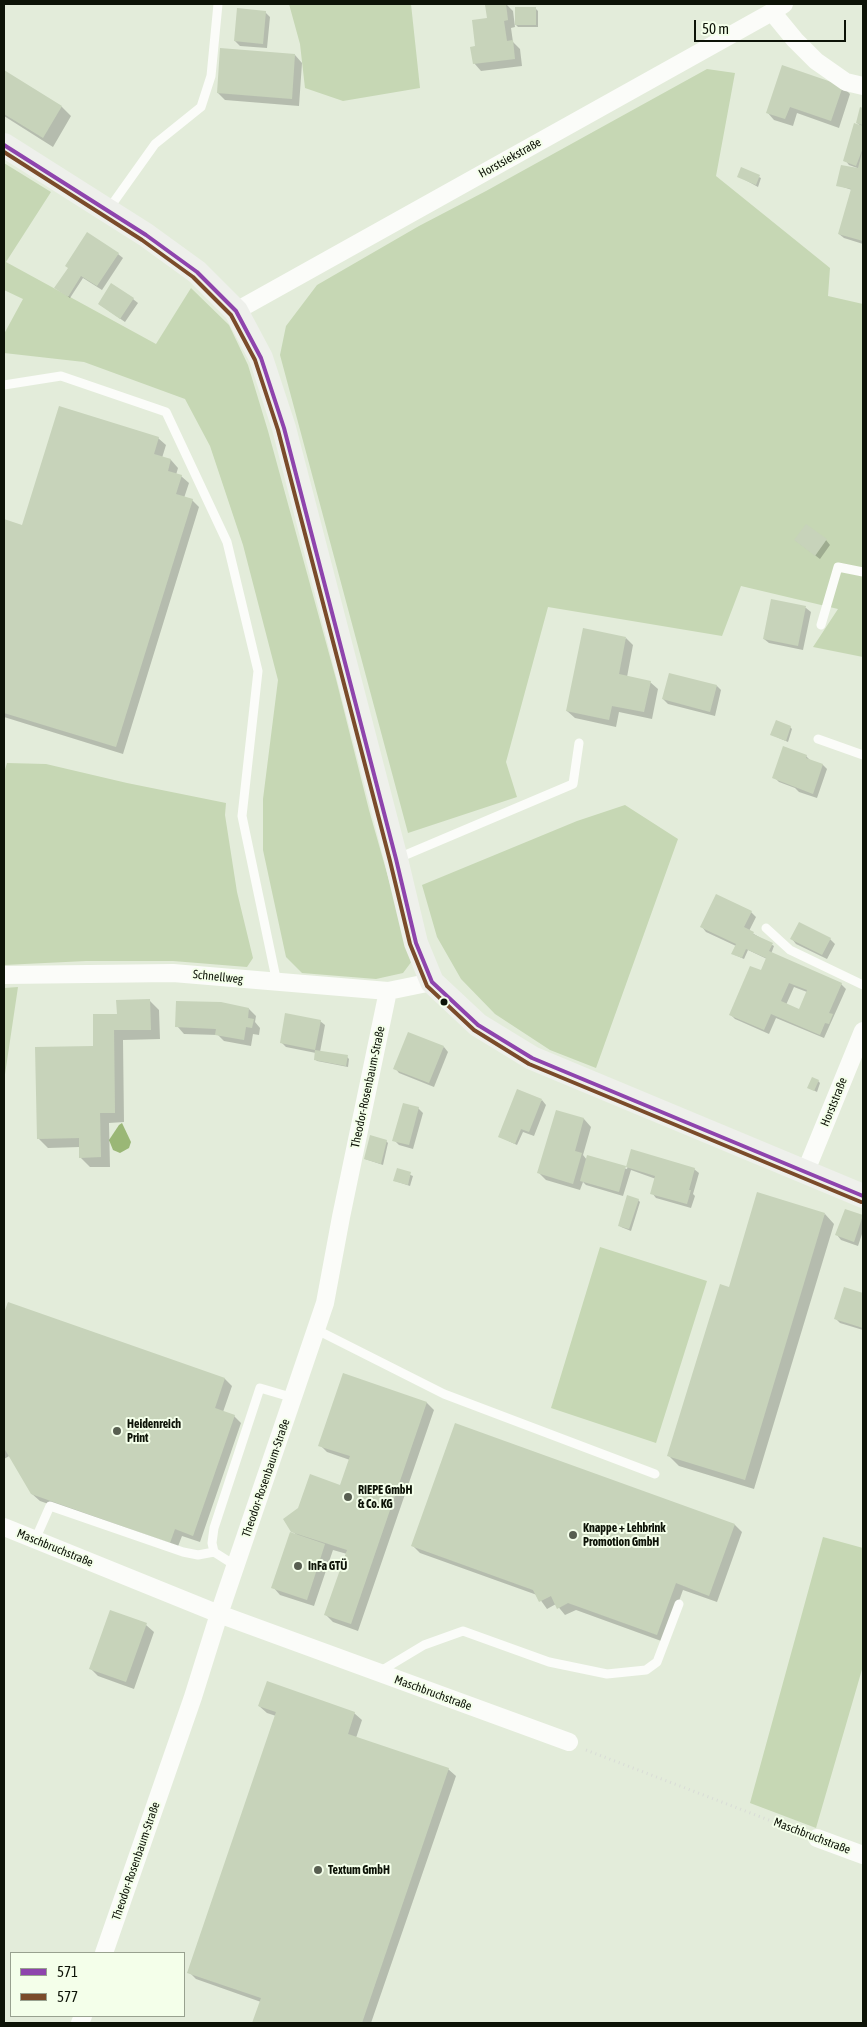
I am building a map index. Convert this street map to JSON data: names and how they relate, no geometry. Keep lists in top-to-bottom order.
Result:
{
  "streets": {
    "street": [
      "Horstsiekstraße",
      "Schnellweg",
      "Theodor-Rosenbaum-Straße",
      "Horststraße",
      "Maschbruchstraße"
    ]
  },
  "crossings": [
    ["Schnellweg", "Theodor-Rosenbaum-Straße"],
    ["Theodor-Rosenbaum-Straße", "Maschbruchstraße"]
  ],
  "places": [
    "Heidenreich Print",
    "RIEPE GmbH & Co. KG",
    "Knappe + Lehbrink Promotion GmbH",
    "InFa GTÜ",
    "Textum GmbH"
  ],
  "lines": ["transit line 571", "transit line 577"],
  "legend": ["571", "577"],
  "scale_bar": "50 m"
}
